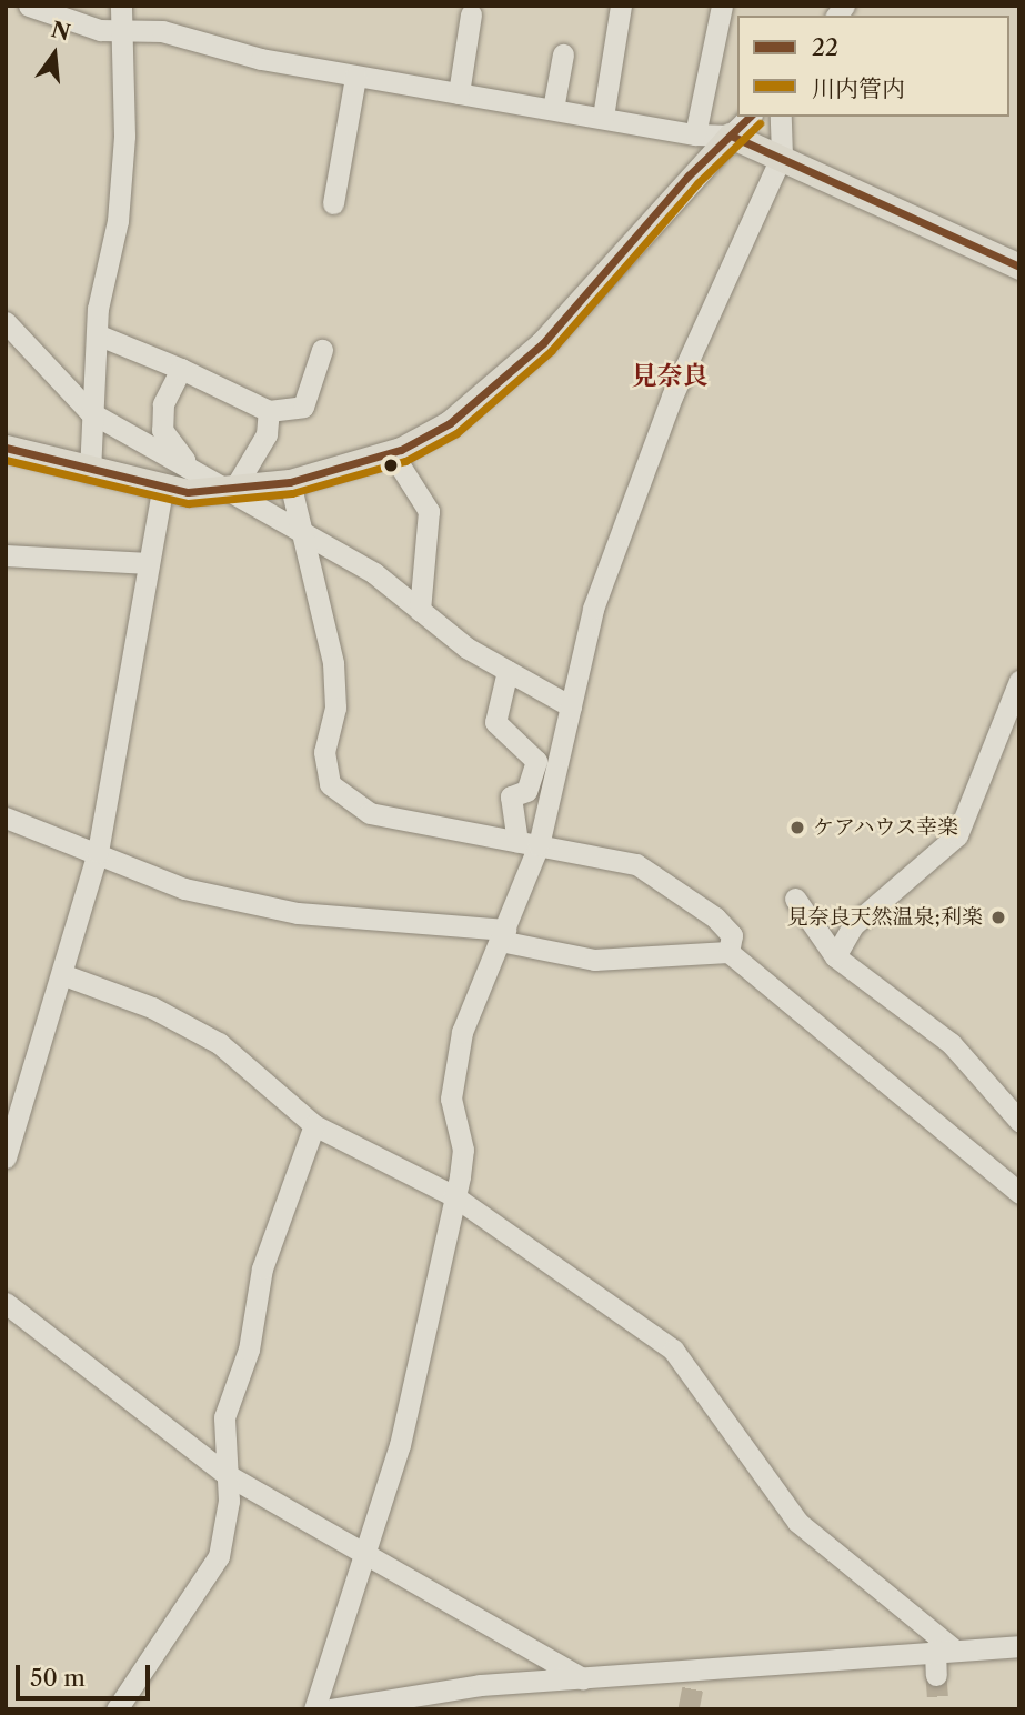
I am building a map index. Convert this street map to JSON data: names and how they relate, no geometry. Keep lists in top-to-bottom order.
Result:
{
  "districts": ["見奈良"],
  "places": ["ケアハウス幸楽", "見奈良天然温泉;利楽"],
  "lines": ["transit line 22", "transit line 川内管内"],
  "legend": ["22", "川内管内"],
  "scale_bar": "50 m",
  "north": "top"
}
